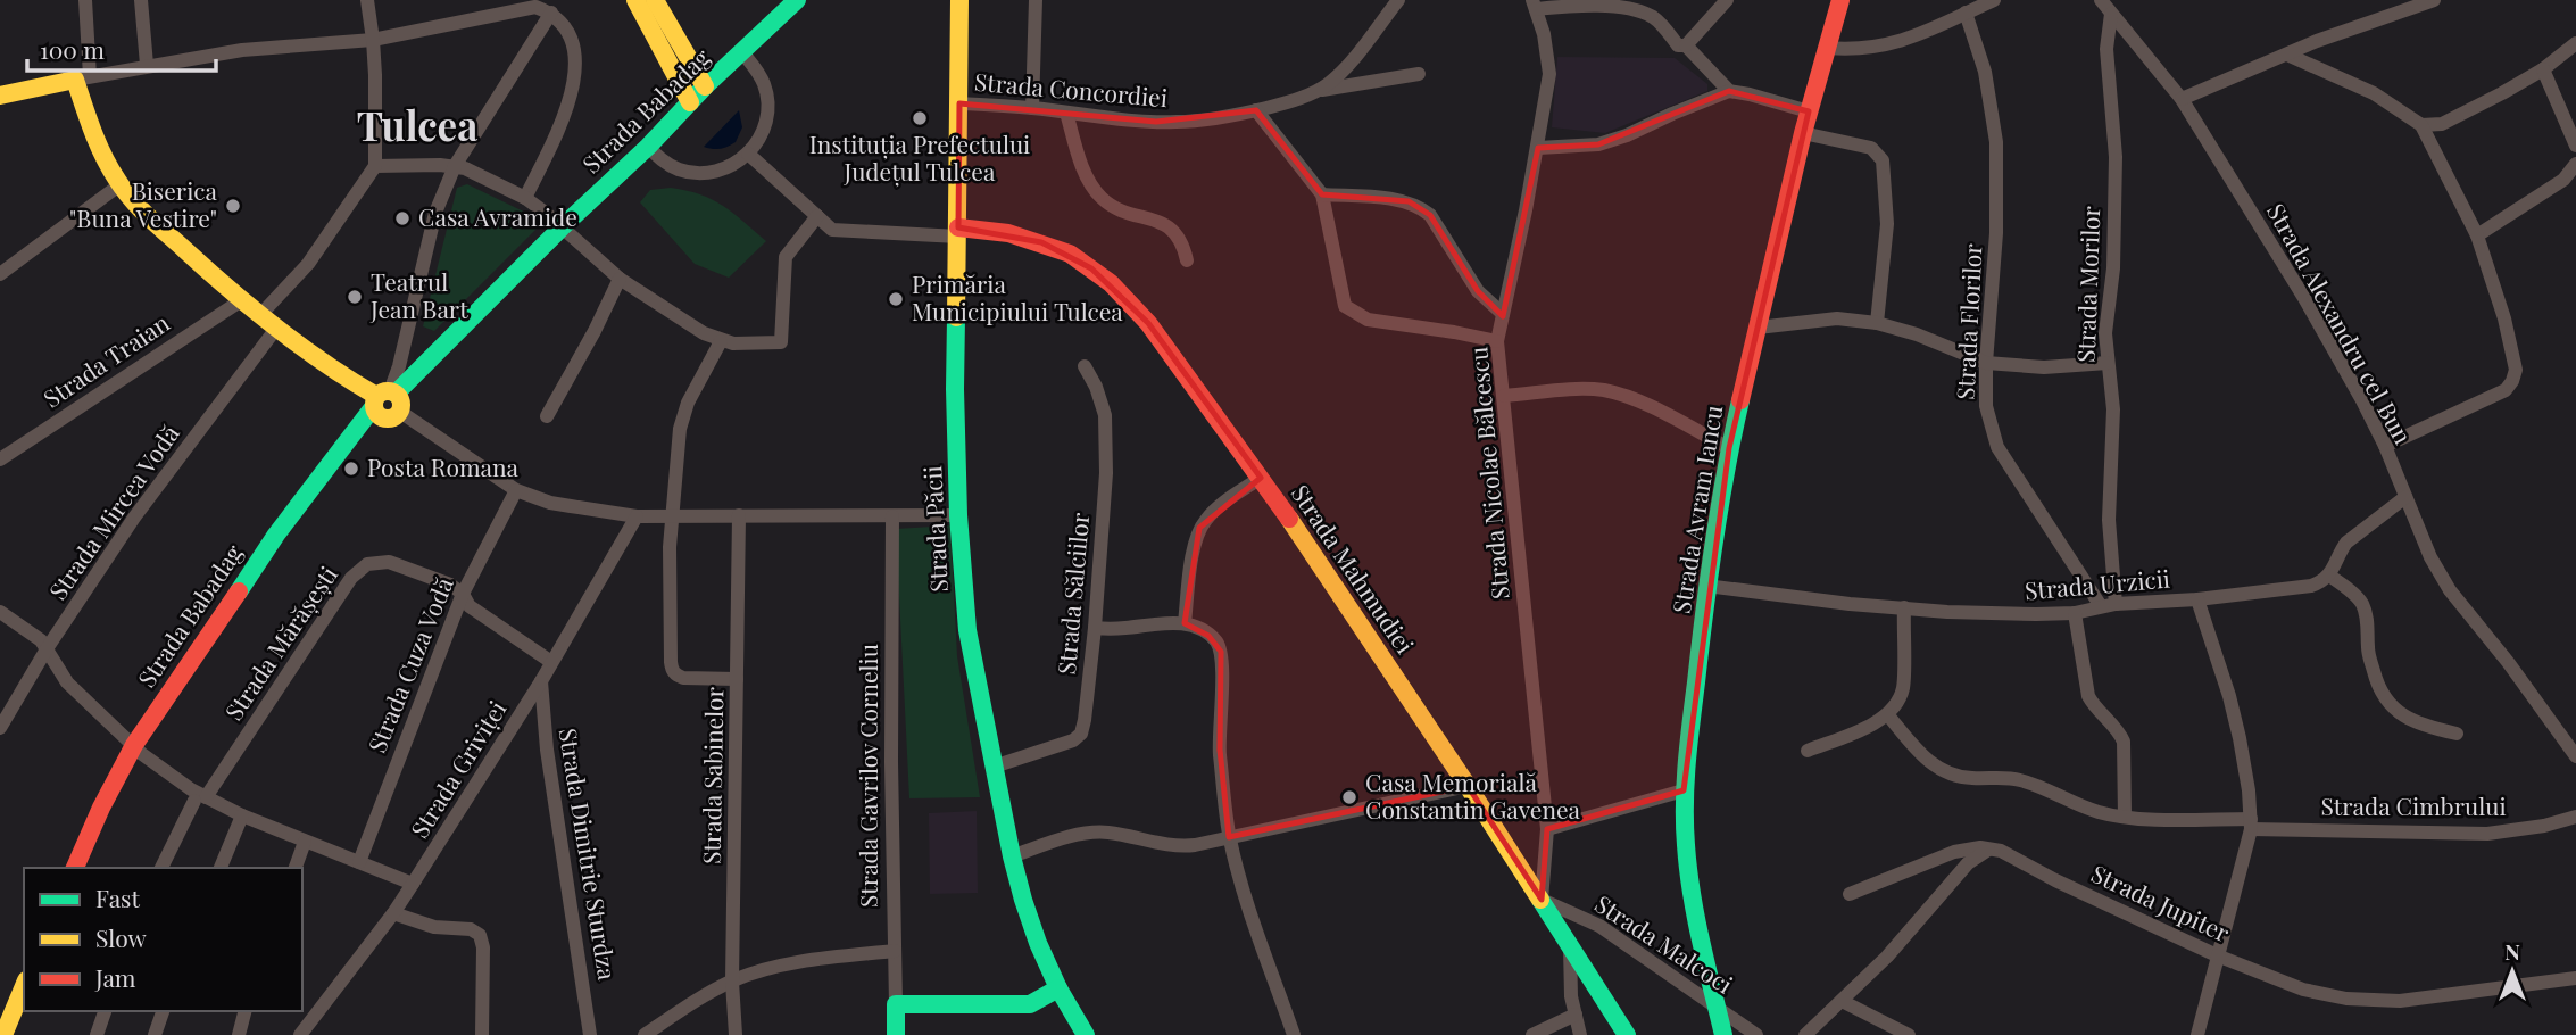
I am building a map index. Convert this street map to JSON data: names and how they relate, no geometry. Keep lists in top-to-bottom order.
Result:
{
  "streets": {
    "main road": [
      "Strada Babadag",
      "Strada Avram Iancu",
      "Strada Păcii",
      "Strada Mahmudiei",
      "Strada Gavrilov Corneliu"
    ],
    "street": [
      "Strada Concordiei",
      "Strada Morilor",
      "Strada Florilor",
      "Strada Alexandru cel Bun",
      "Strada Traian",
      "Strada Nicolae Bălcescu",
      "Strada Mircea Vodă",
      "Strada Urzicii",
      "Strada Sălciilor",
      "Strada Mărășești",
      "Strada Cuza Vodă",
      "Strada Griviței",
      "Strada Sabinelor",
      "Strada Cimbrului",
      "Strada Dimitrie Sturdza",
      "Strada Jupiter",
      "Strada Malcoci"
    ]
  },
  "crossings": [
    ["Strada Concordiei", "Strada Păcii"],
    ["Strada Morilor", "Strada Florilor"],
    ["Strada Morilor", "Strada Alexandru cel Bun"],
    ["Strada Morilor", "Strada Urzicii"],
    ["Strada Florilor", "Strada Urzicii"],
    ["Strada Nicolae Bălcescu", "Strada Mahmudiei"],
    ["Strada Nicolae Bălcescu", "Strada Malcoci"],
    ["Strada Avram Iancu", "Strada Urzicii"],
    ["Strada Avram Iancu", "Strada Malcoci"],
    ["Strada Păcii", "Strada Mahmudiei"],
    ["Strada Păcii", "Strada Sălciilor"],
    ["Strada Mahmudiei", "Strada Malcoci"],
    ["Strada Mărășești", "Strada Cuza Vodă"],
    ["Strada Mărășești", "Strada Griviței"],
    ["Strada Griviței", "Strada Dimitrie Sturdza"]
  ],
  "districts": ["Tulcea"],
  "places": [
    "Instituția Prefectului Județul Tulcea",
    "Biserica \"Buna Vestire\"",
    "Casa Avramide",
    "Teatrul Jean Bart",
    "Primăria Municipiului Tulcea",
    "Posta Romana",
    "Casa Memorială Constantin Gavenea"
  ],
  "legend": ["Fast", "Slow", "Jam"],
  "scale_bar": "100 m",
  "north": "top"
}
